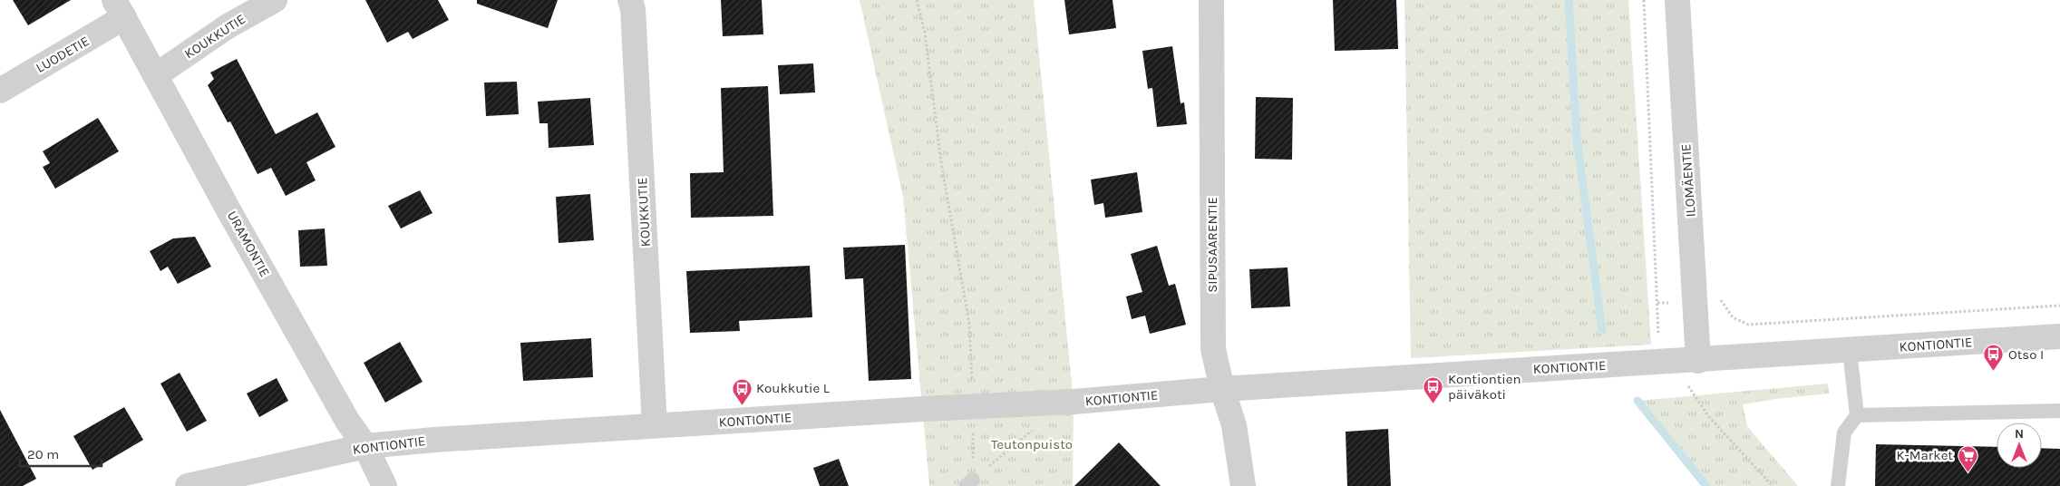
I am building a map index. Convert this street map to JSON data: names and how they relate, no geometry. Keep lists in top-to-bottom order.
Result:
{
  "streets": {
    "street": [
      "KOUKKUTIE",
      "LUODETIE",
      "ILOMÄENTIE",
      "URAMONTIE",
      "SIPUSAARENTIE",
      "KONTIONTIE"
    ]
  },
  "crossings": [
    ["KOUKKUTIE", "URAMONTIE"],
    ["KOUKKUTIE", "KONTIONTIE"],
    ["LUODETIE", "URAMONTIE"],
    ["ILOMÄENTIE", "KONTIONTIE"],
    ["URAMONTIE", "KONTIONTIE"],
    ["SIPUSAARENTIE", "KONTIONTIE"]
  ],
  "parks": ["Teutonpuisto"],
  "places": {
    "bus stop": ["Otso I", "Kontiontien päiväkoti", "Koukkutie L"],
    "supermarket": ["K-Market"]
  },
  "scale_bar": "20 m",
  "north": "top"
}
